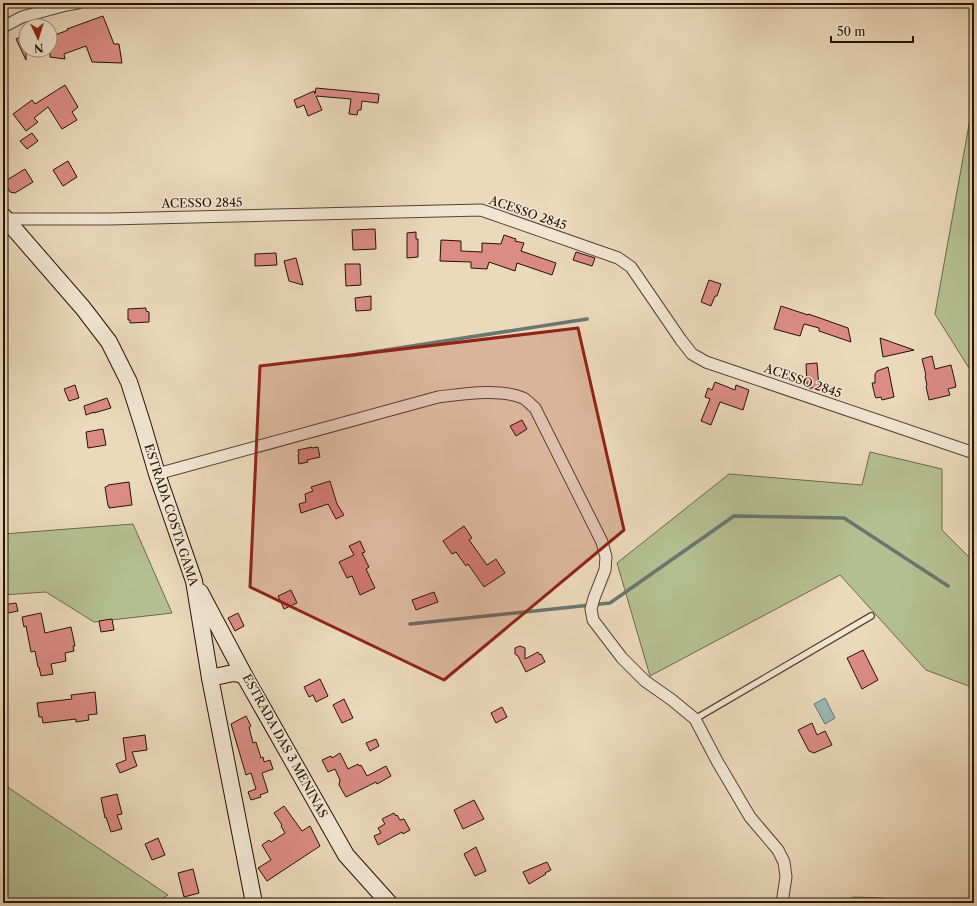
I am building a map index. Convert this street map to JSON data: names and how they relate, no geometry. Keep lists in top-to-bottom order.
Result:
{
  "streets": {
    "main road": ["ESTRADA COSTA GAMA", "ESTRADA DAS 3 MENINAS"],
    "street": ["ACESSO 2845"]
  },
  "crossings": [
    ["ACESSO 2845", "ESTRADA COSTA GAMA"],
    ["ESTRADA COSTA GAMA", "ESTRADA DAS 3 MENINAS"]
  ],
  "scale_bar": "50 m",
  "north": "bottom"
}
